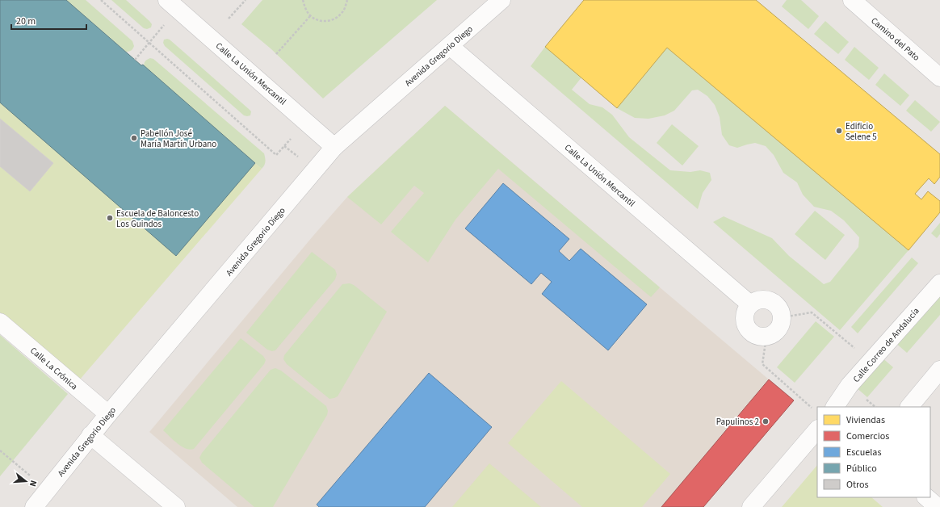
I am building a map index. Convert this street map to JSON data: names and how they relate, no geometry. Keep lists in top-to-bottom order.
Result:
{
  "streets": {
    "street": [
      "Camino del Pato",
      "Avenida Gregorio Diego",
      "Calle La Unión Mercantil",
      "Calle Correo de Andalucía",
      "Calle La Crónica"
    ]
  },
  "crossings": [
    ["Avenida Gregorio Diego", "Calle La Unión Mercantil"],
    ["Avenida Gregorio Diego", "Calle La Crónica"]
  ],
  "places": [
    "Edificio Selene 5",
    "Pabellón José María Martín Urbano",
    "Escuela de Baloncesto Los Guindos",
    "Papulinos 2"
  ],
  "legend": [
    "Viviendas",
    "Comercios",
    "Escuelas",
    "Público",
    "Otros"
  ],
  "scale_bar": "20 m",
  "north": "right"
}
